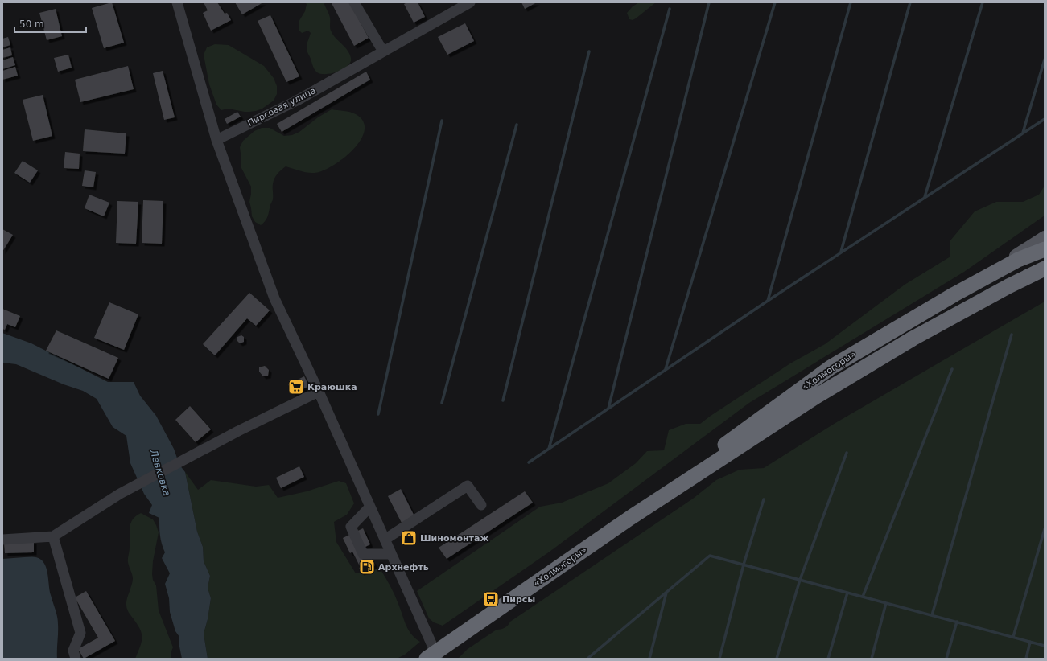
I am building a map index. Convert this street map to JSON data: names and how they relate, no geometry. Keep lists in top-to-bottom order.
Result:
{
  "streets": {
    "highway": ["«Холмогоры»"],
    "street": ["Пирсовая улица"]
  },
  "water": ["Левковка"],
  "places": {
    "supermarket": ["Краюшка"],
    "shop": ["Шиномонтаж"],
    "fuel station": ["Архнефть"],
    "bus stop": ["Пирсы"]
  },
  "scale_bar": "50 m"
}
